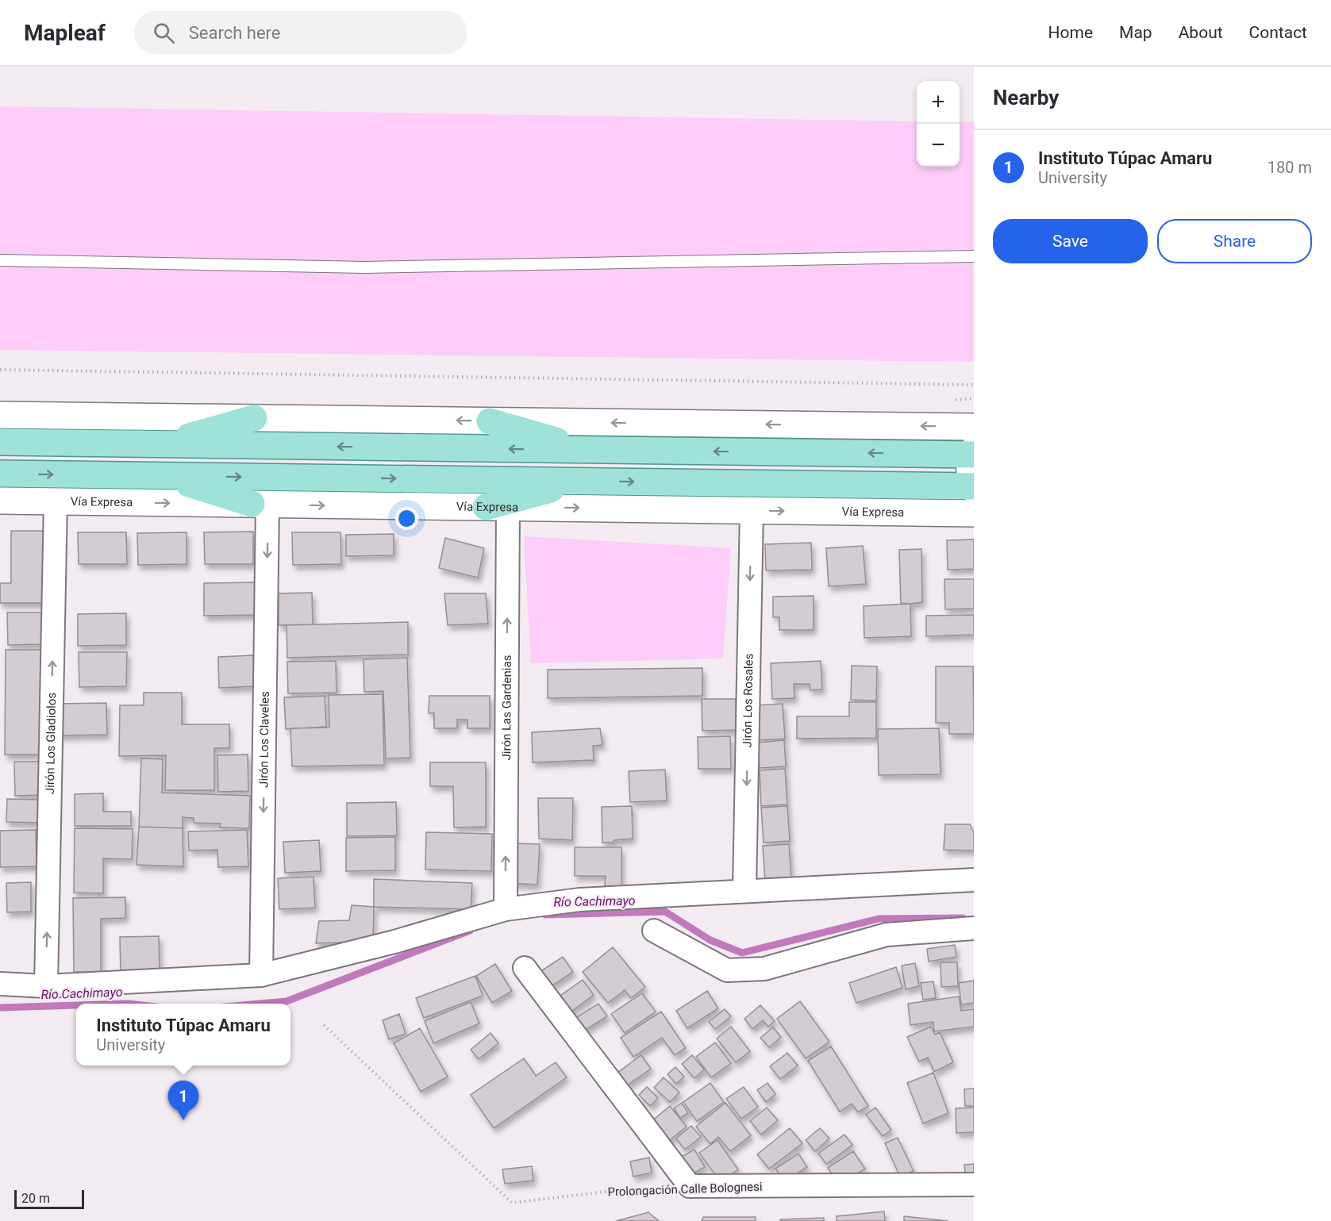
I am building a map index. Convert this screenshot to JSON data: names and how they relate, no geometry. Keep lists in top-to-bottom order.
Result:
{
  "streets": {
    "main road": ["Vía Expresa"],
    "street": [
      "Jirón Los Rosales",
      "Jirón Las Gardenias",
      "Jirón Los Claveles",
      "Jirón Los Gladiolos",
      "Prolongación Calle Bolognesi"
    ]
  },
  "crossings": [
    ["Vía Expresa", "Jirón Los Rosales"],
    ["Vía Expresa", "Jirón Las Gardenias"],
    ["Vía Expresa", "Jirón Los Claveles"],
    ["Vía Expresa", "Jirón Los Gladiolos"]
  ],
  "one_way": [
    "Jirón Los Rosales",
    "Jirón Las Gardenias",
    "Jirón Los Claveles",
    "Jirón Los Gladiolos"
  ],
  "water": ["Río Cachimayo"],
  "scale_bar": "20 m",
  "page": {
    "header": "Mapleaf",
    "search": "Search here",
    "nav": [
      "Home",
      "Map",
      "About",
      "Contact"
    ],
    "heading": "Nearby",
    "map_buttons": ["+", "−"],
    "list": [
      {
        "mark": "1",
        "name": "Instituto Túpac Amaru",
        "note": "University",
        "value": "180 m"
      }
    ],
    "buttons": ["Save", "Share"],
    "popup": ["Instituto Túpac Amaru", "University"],
    "pins": "1",
    "scale": "20 m"
  }
}
